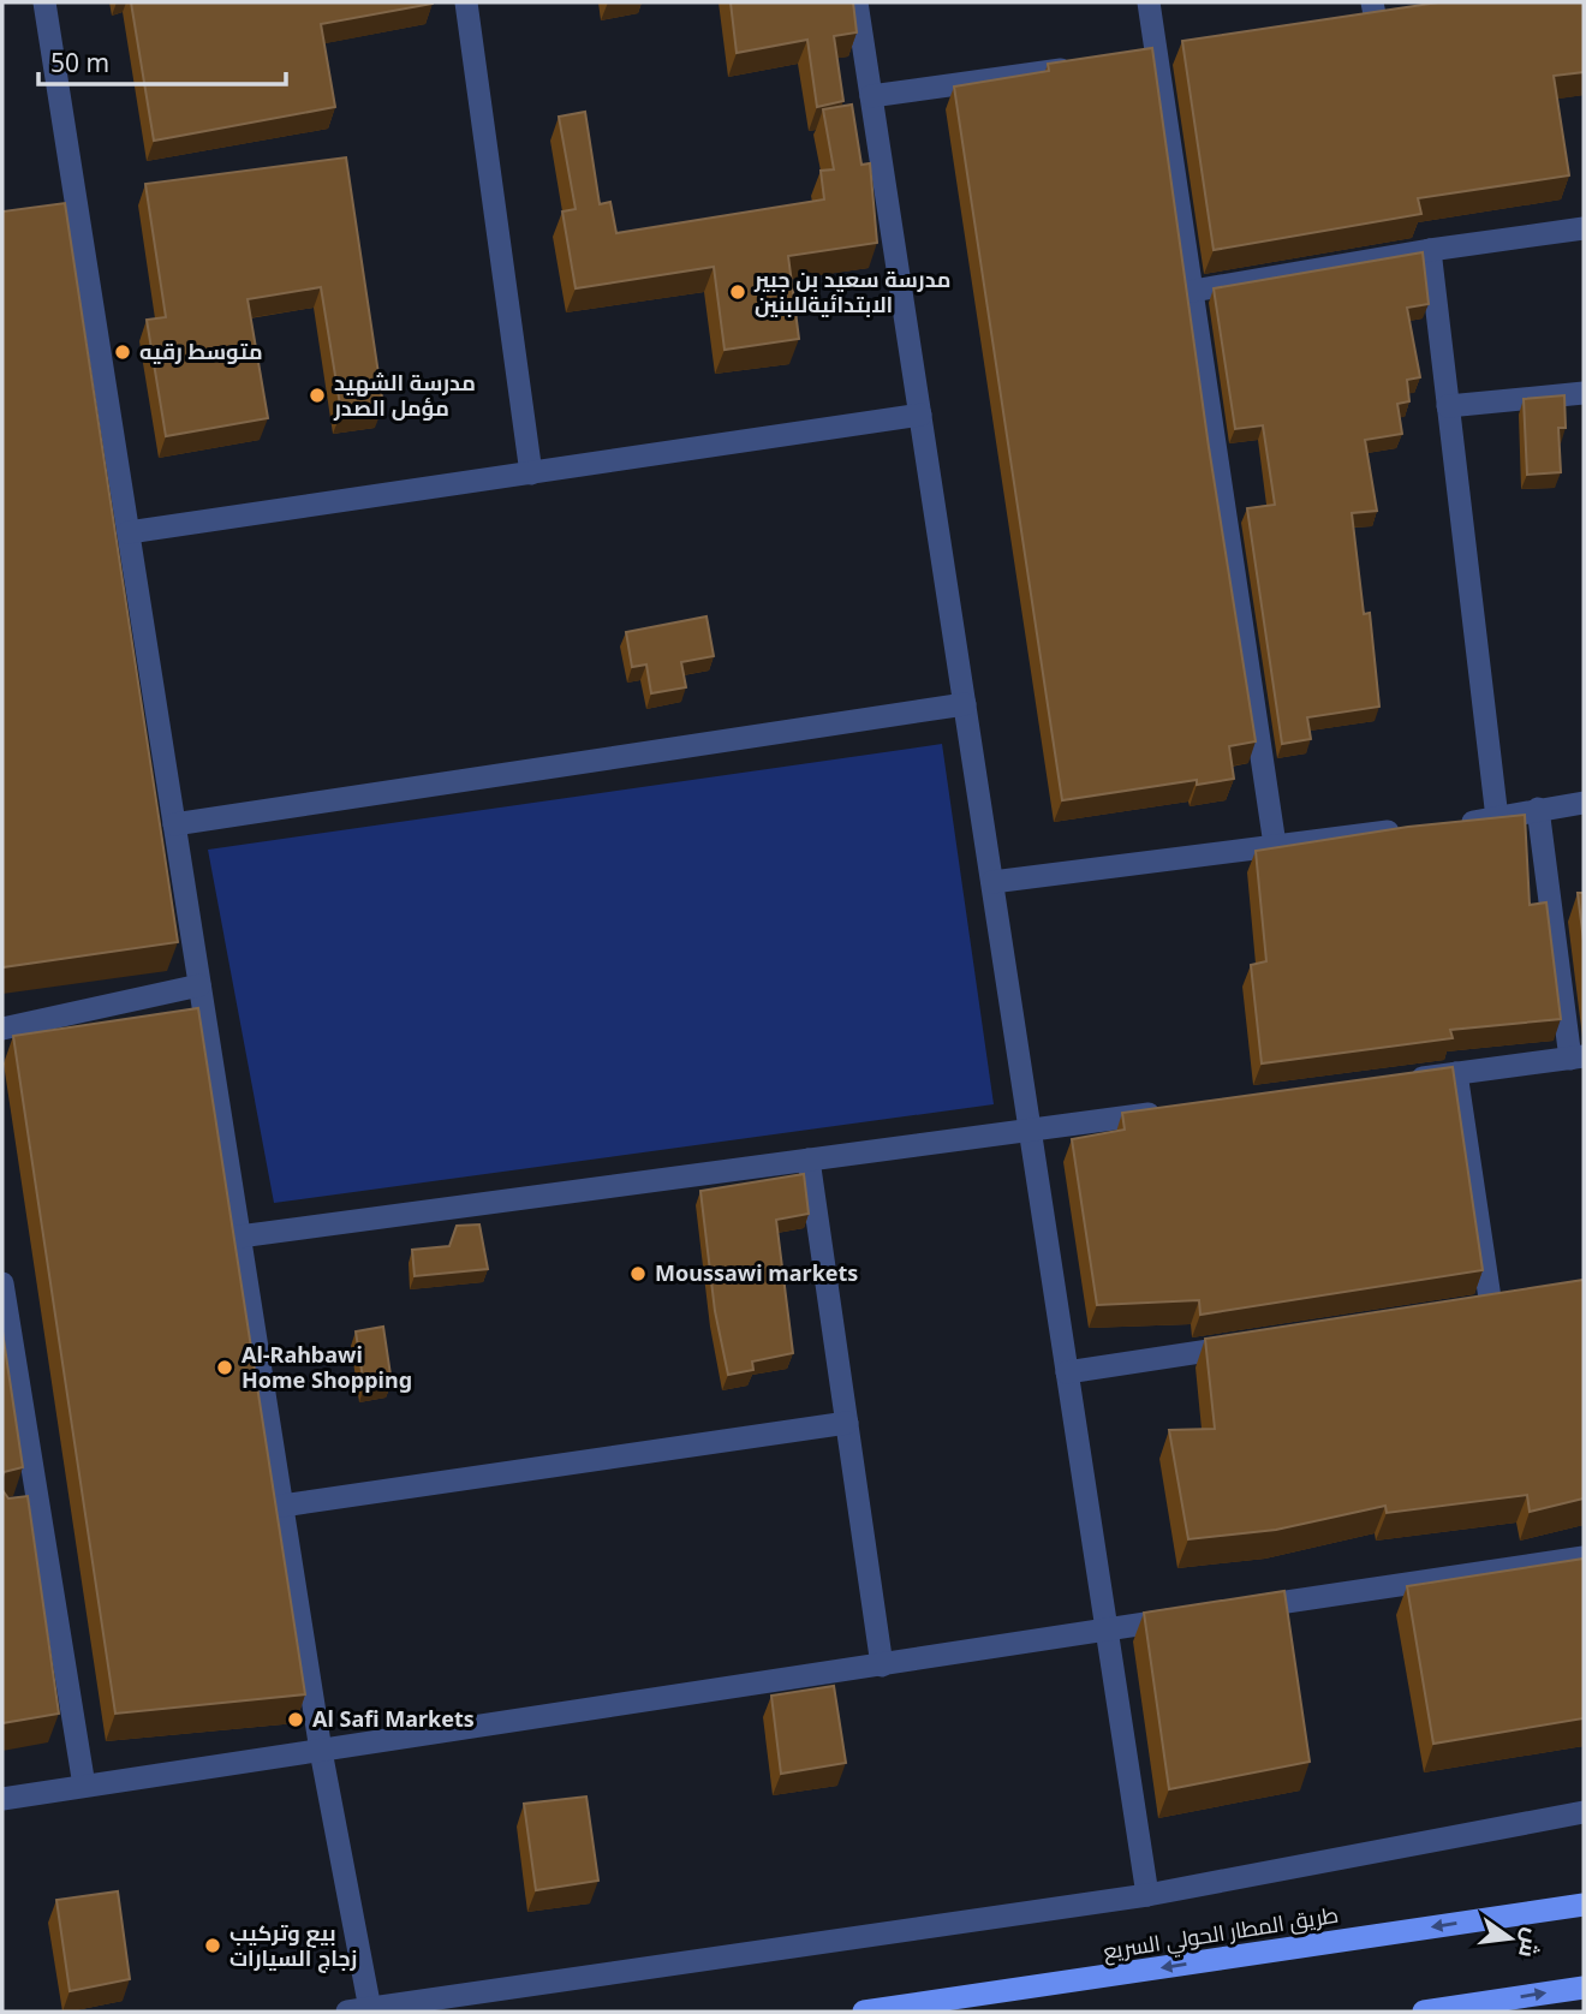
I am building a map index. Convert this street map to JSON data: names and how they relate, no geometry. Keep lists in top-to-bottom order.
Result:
{
  "streets": {
    "highway": ["طريق المطار الحولي السريع"]
  },
  "one_way": ["طريق المطار الحولي السريع"],
  "places": [
    "مدرسة سعيد بن جبير الابتدائيةللبنين",
    "متوسط رقيه",
    "مدرسة الشهيد مؤمل الصدر",
    "Moussawi markets",
    "Al-Rahbawi Home Shopping",
    "Al Safi Markets",
    "بيع وتركيب زجاج السيارات"
  ],
  "scale_bar": "50 m",
  "north": "right"
}
